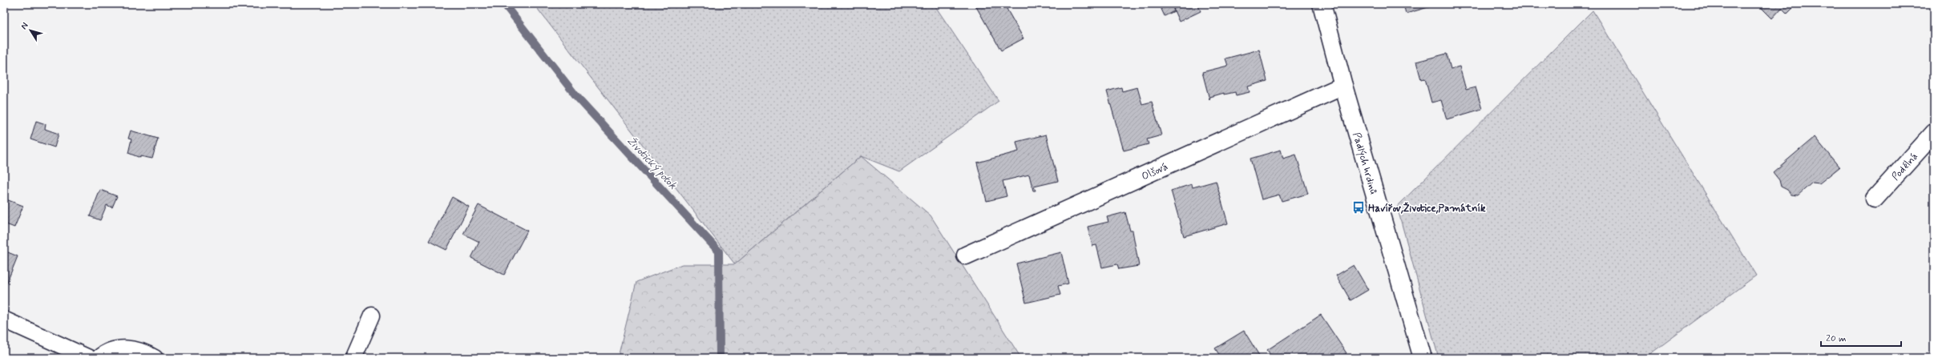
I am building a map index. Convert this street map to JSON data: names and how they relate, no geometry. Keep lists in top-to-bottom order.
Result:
{
  "streets": {
    "street": ["Padlých hrdinů", "Podélná", "Olšová"]
  },
  "crossings": [
    ["Padlých hrdinů", "Olšová"]
  ],
  "water": ["Životický potok"],
  "places": {
    "bus stop": ["Havířov,Životice,Památník"]
  },
  "scale_bar": "20 m",
  "north": "top left"
}
